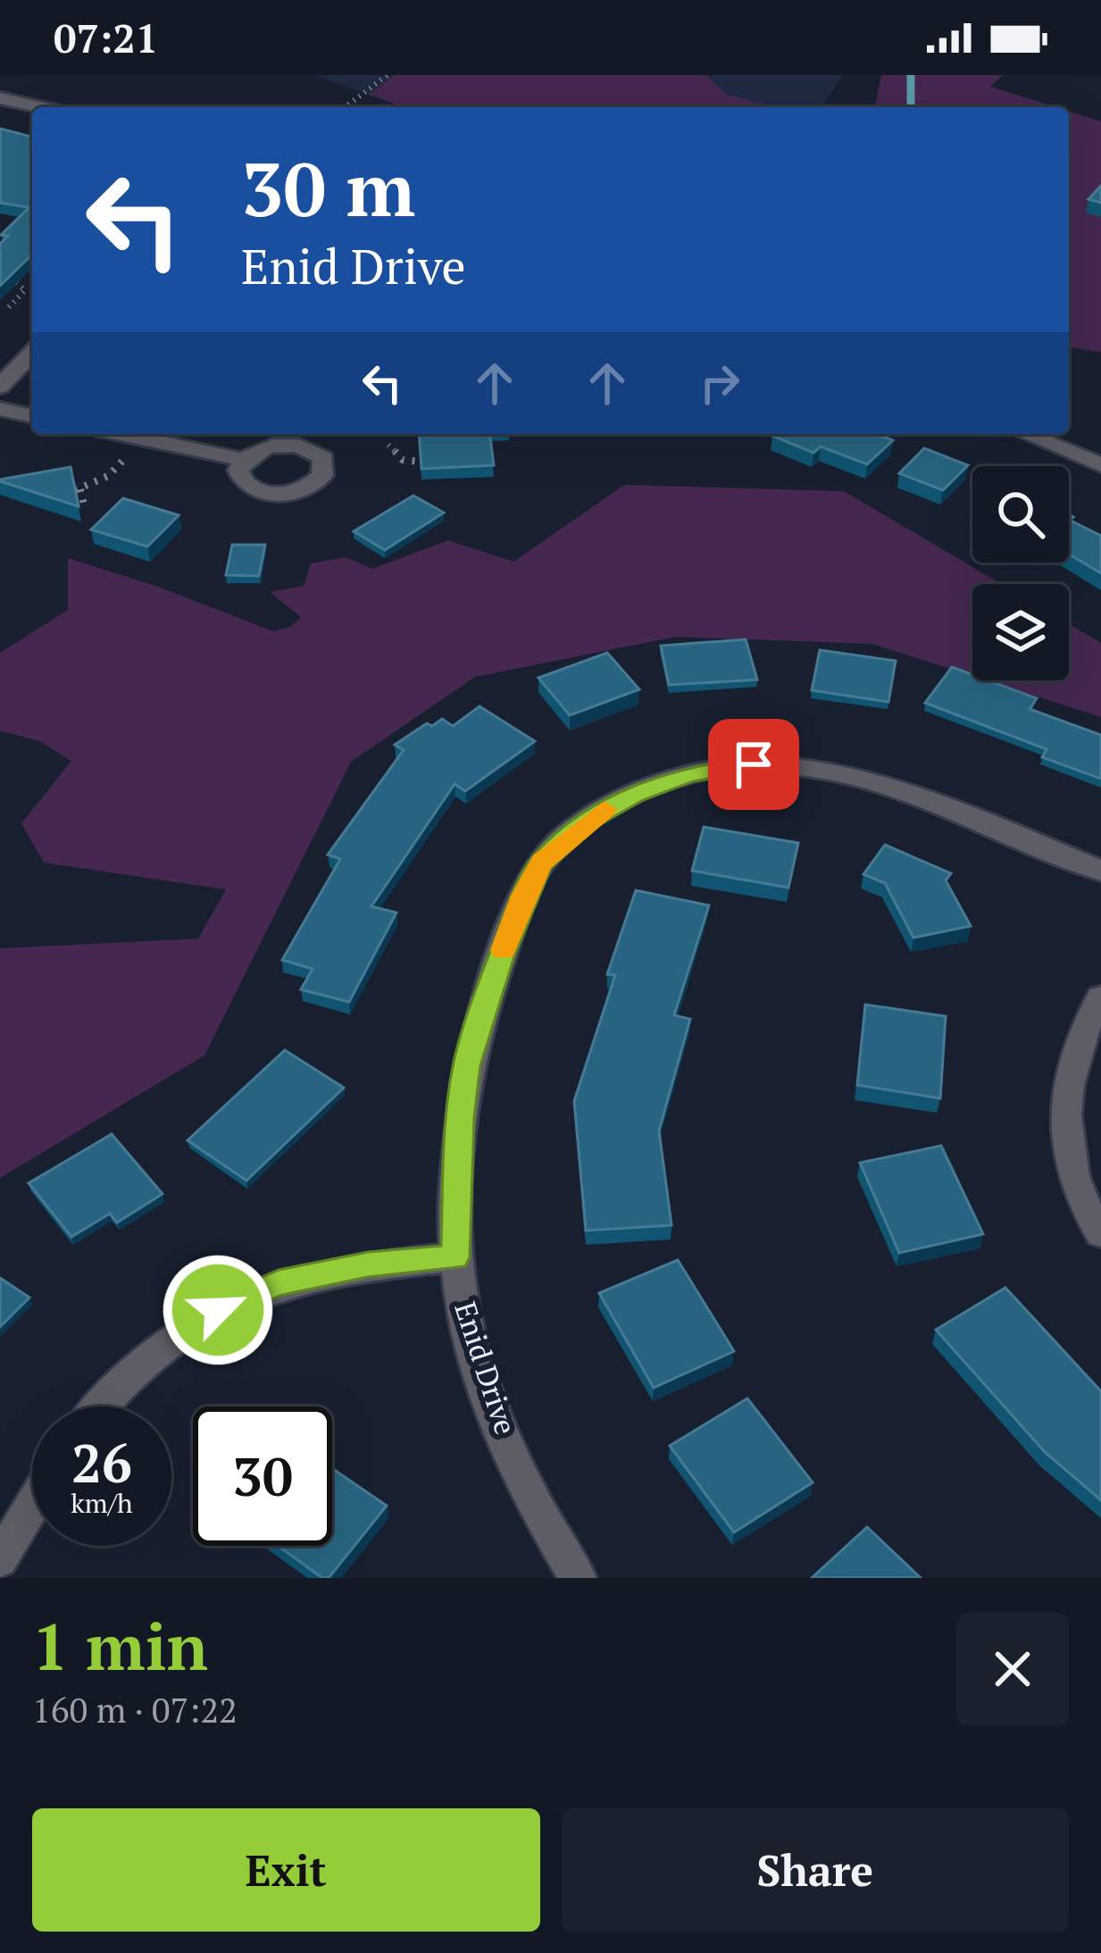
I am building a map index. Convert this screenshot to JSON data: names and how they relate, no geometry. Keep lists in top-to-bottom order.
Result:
{
  "streets": {
    "street": ["Enid Drive"]
  },
  "page": {
    "status": "07:21",
    "turn": ["30 m", "Enid Drive"],
    "speed": "26 km/h",
    "limit": "30",
    "heading": ["1 min", "160 m · 07:22"],
    "buttons": ["Exit", "Share"]
  }
}
